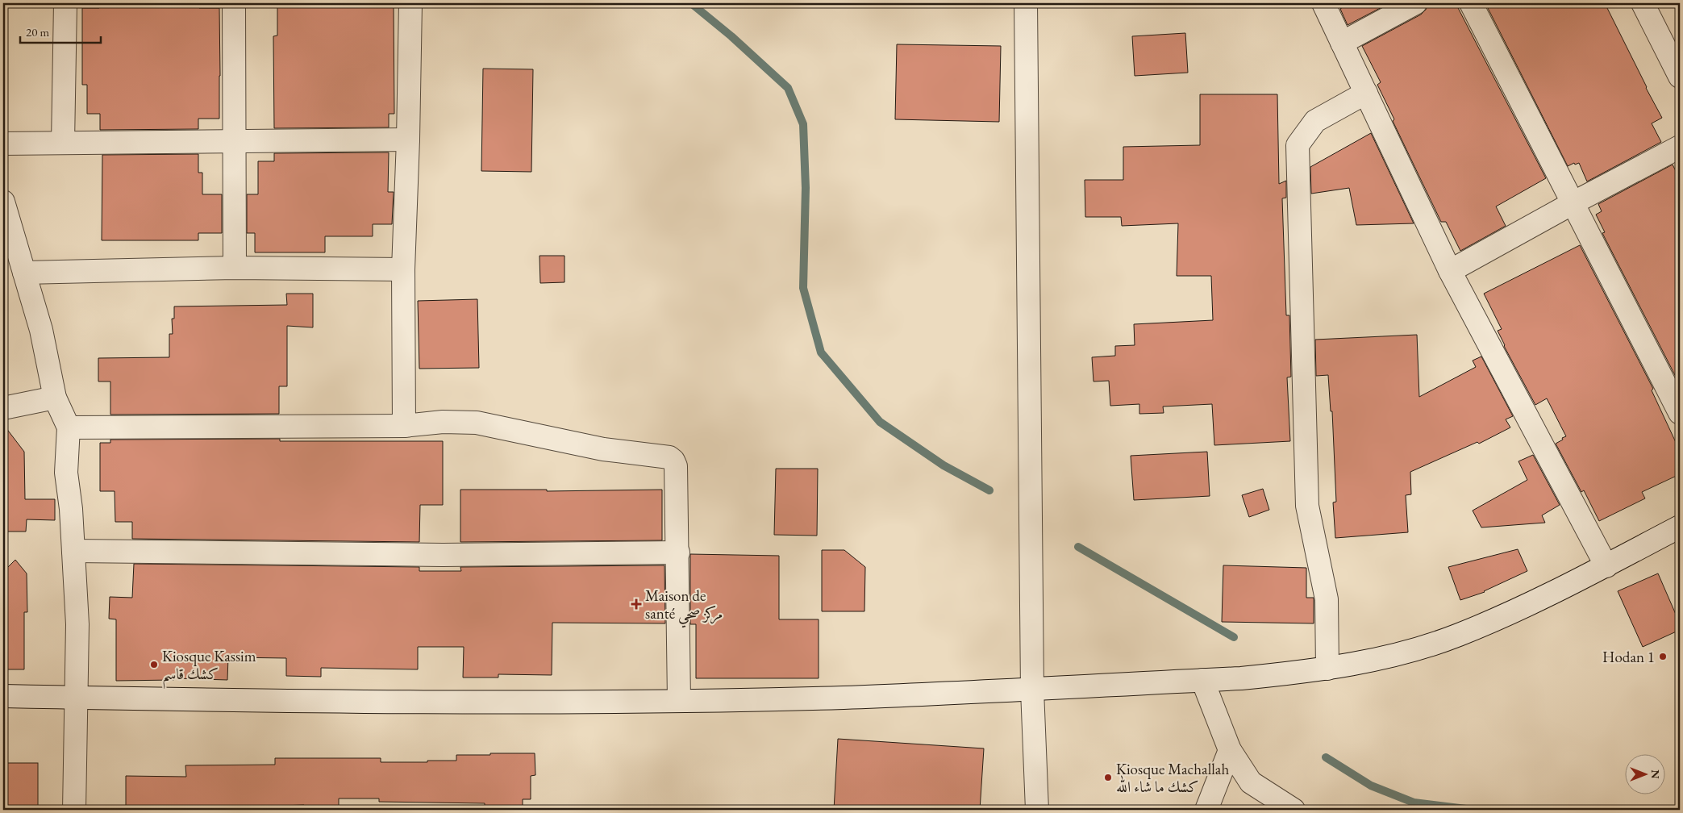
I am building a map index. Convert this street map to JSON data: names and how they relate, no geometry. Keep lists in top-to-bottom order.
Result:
{
  "places": {
    "health": ["Maison de santé مركز صحي"],
    "other": ["Hodan 1", "Kiosque Kassim كشك قاسم", "Kiosque Machallah كشك ما شاء الله"]
  },
  "scale_bar": "20 m",
  "north": "right"
}
